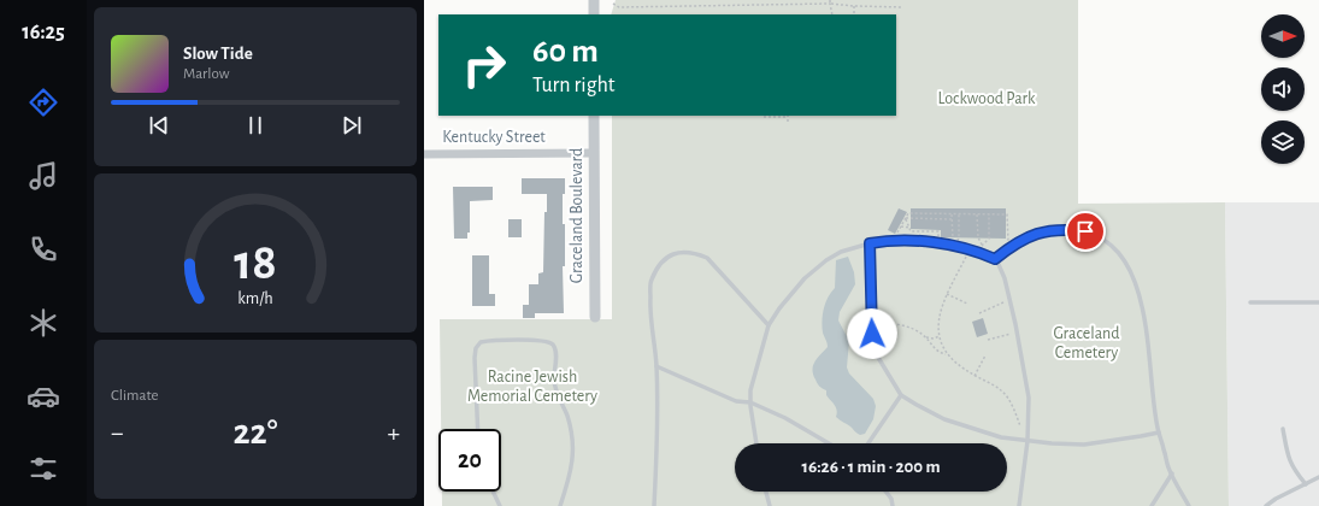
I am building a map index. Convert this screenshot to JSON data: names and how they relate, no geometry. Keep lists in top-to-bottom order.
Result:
{
  "streets": {
    "street": ["Kentucky Street", "Graceland Boulevard"]
  },
  "crossings": [
    ["Kentucky Street", "Graceland Boulevard"]
  ],
  "parks": ["Lockwood Park", "Graceland Cemetery", "Racine Jewish Memorial Cemetery"],
  "north": "right",
  "page": {
    "tabs": "16:25",
    "turn": ["60 m", "Turn right"],
    "song": ["Slow Tide", "Marlow"],
    "tile": "Climate",
    "heat": ["−", "22°", "+"],
    "limit": "20",
    "trip": "16:26 · 1 min · 200 m",
    "gauge": ["18", "km/h"]
  }
}
